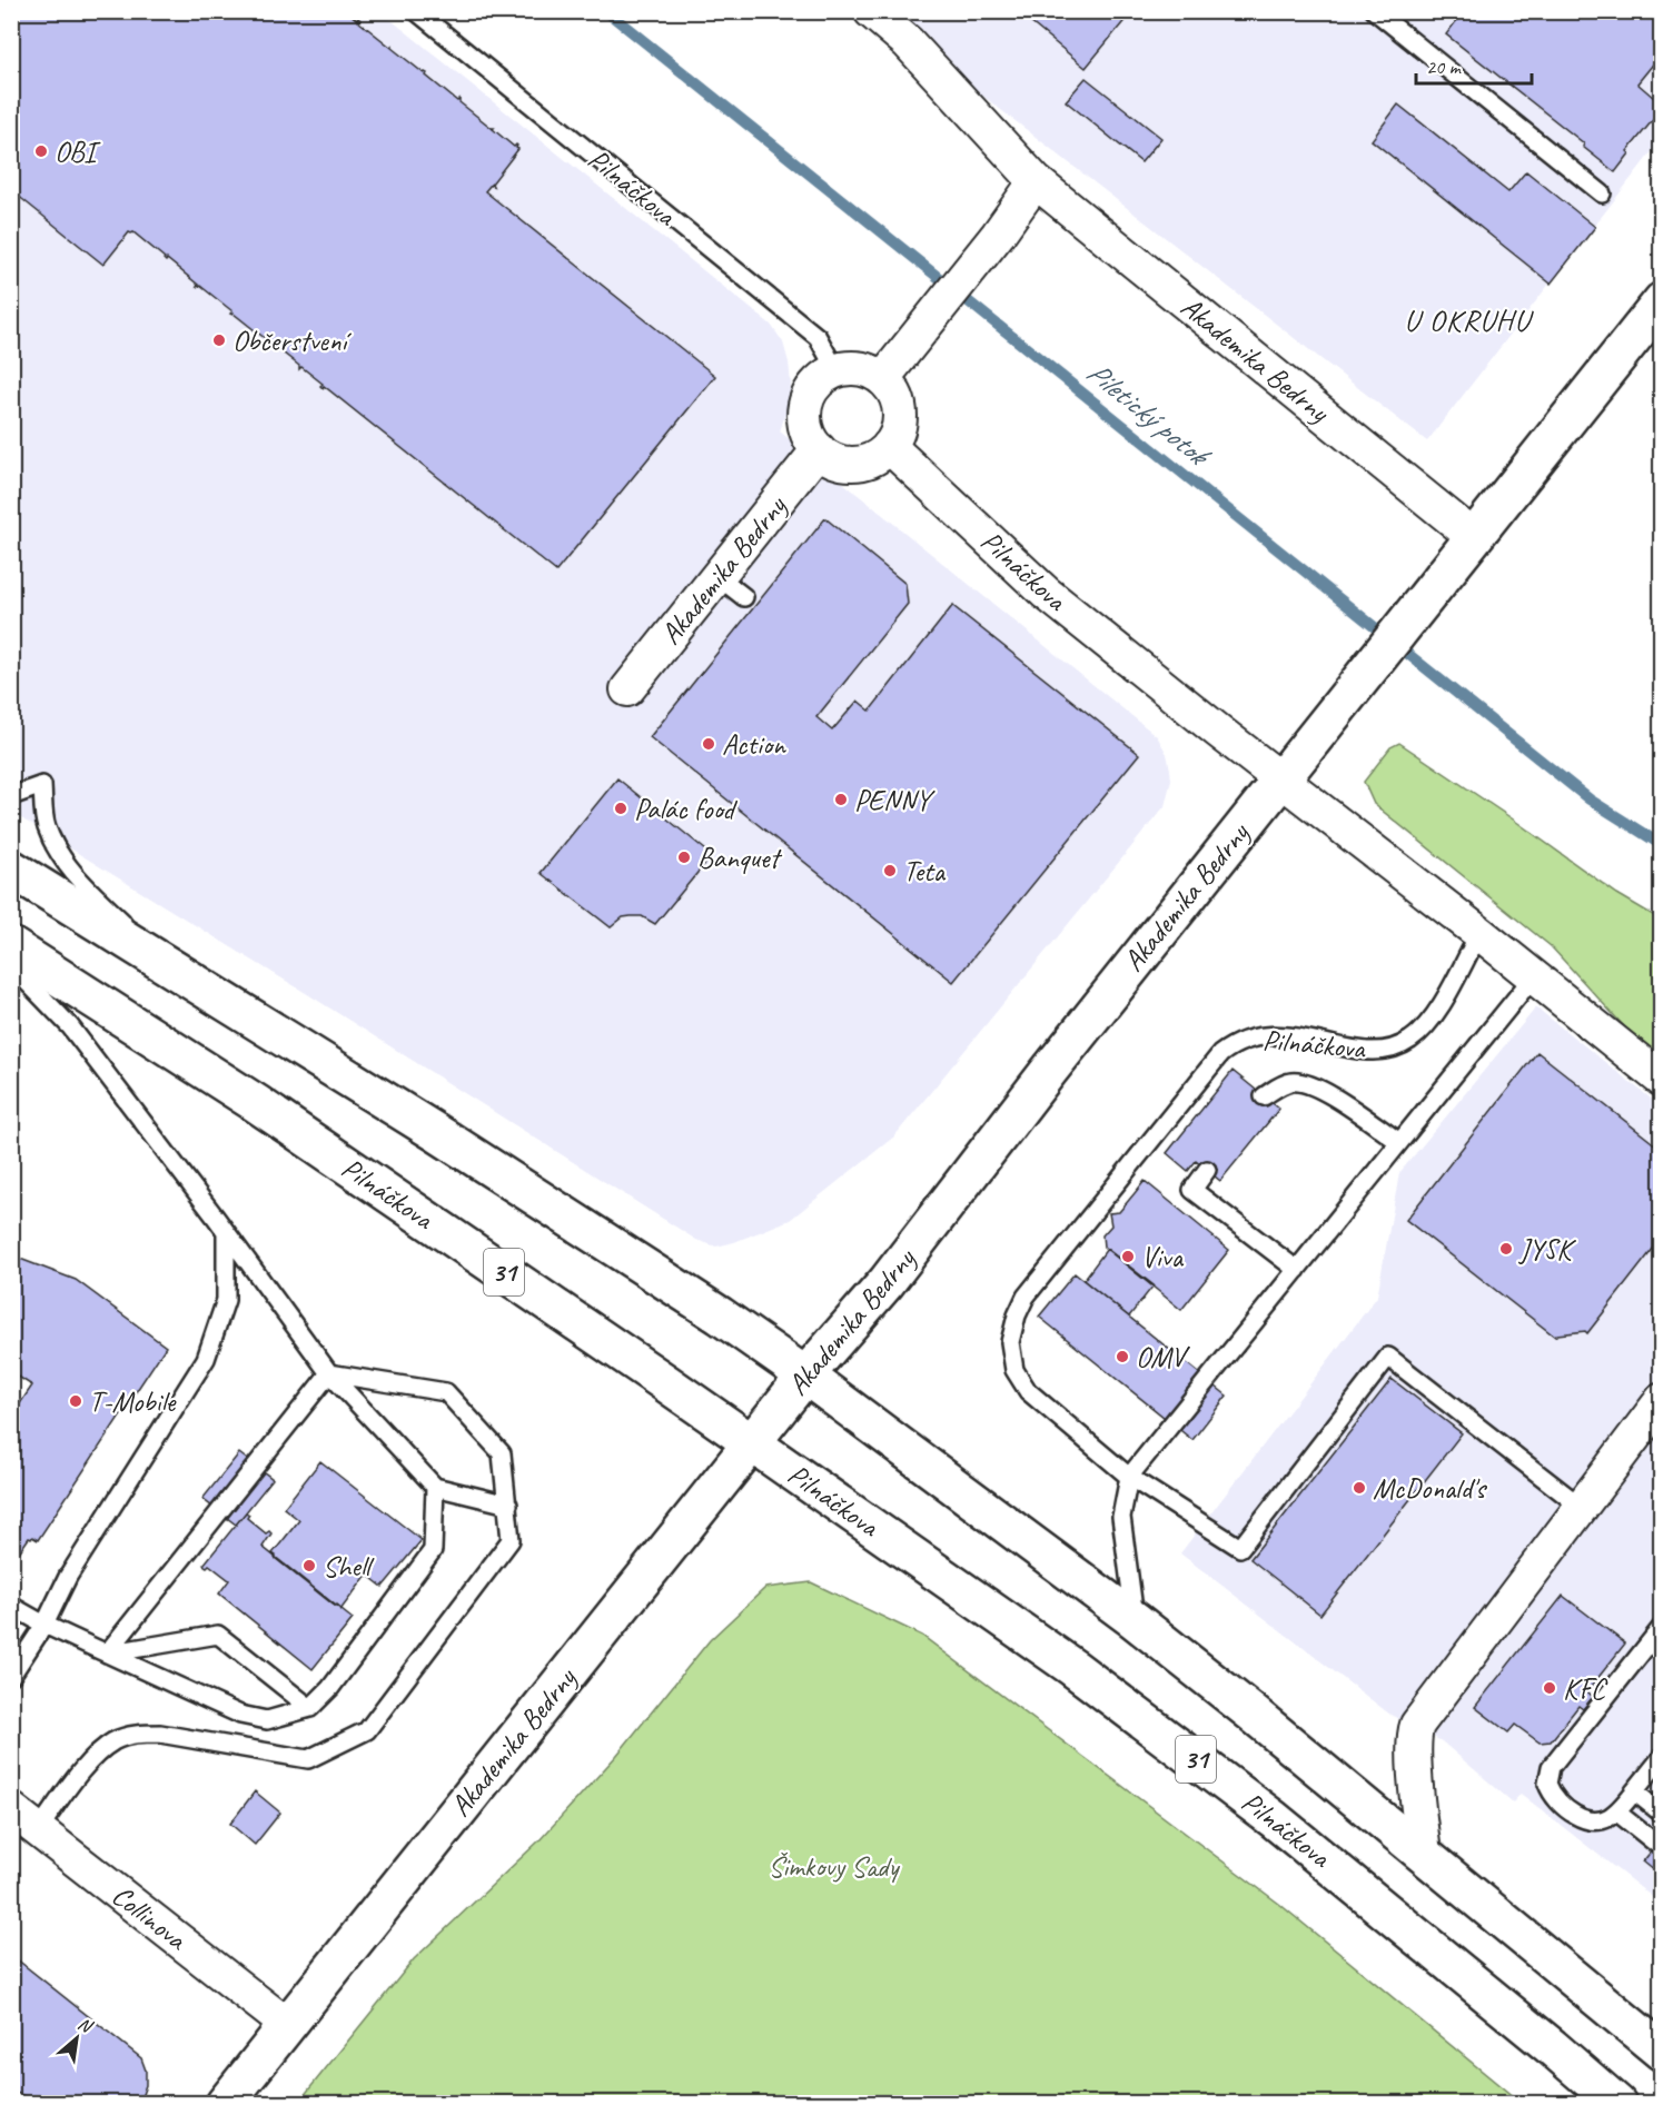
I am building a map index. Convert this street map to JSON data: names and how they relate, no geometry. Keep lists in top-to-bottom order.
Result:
{
  "streets": {
    "main road": ["Pilnáčkova", "Akademika Bedrny", "31"],
    "street": ["Collinova"]
  },
  "crossings": [
    ["Pilnáčkova", "Akademika Bedrny"],
    ["Akademika Bedrny", "31"],
    ["Akademika Bedrny", "Collinova"]
  ],
  "districts": ["U OKRUHU"],
  "water": ["Piletický potok"],
  "parks": ["Šimkovy Sady"],
  "places": [
    "OBI",
    "Občerstvení",
    "Action",
    "PENNY",
    "Palác food",
    "Banquet",
    "Teta",
    "JYSK",
    "Viva",
    "OMV",
    "T-Mobile",
    "McDonald's",
    "Shell",
    "KFC"
  ],
  "scale_bar": "20 m",
  "north": "top right"
}
